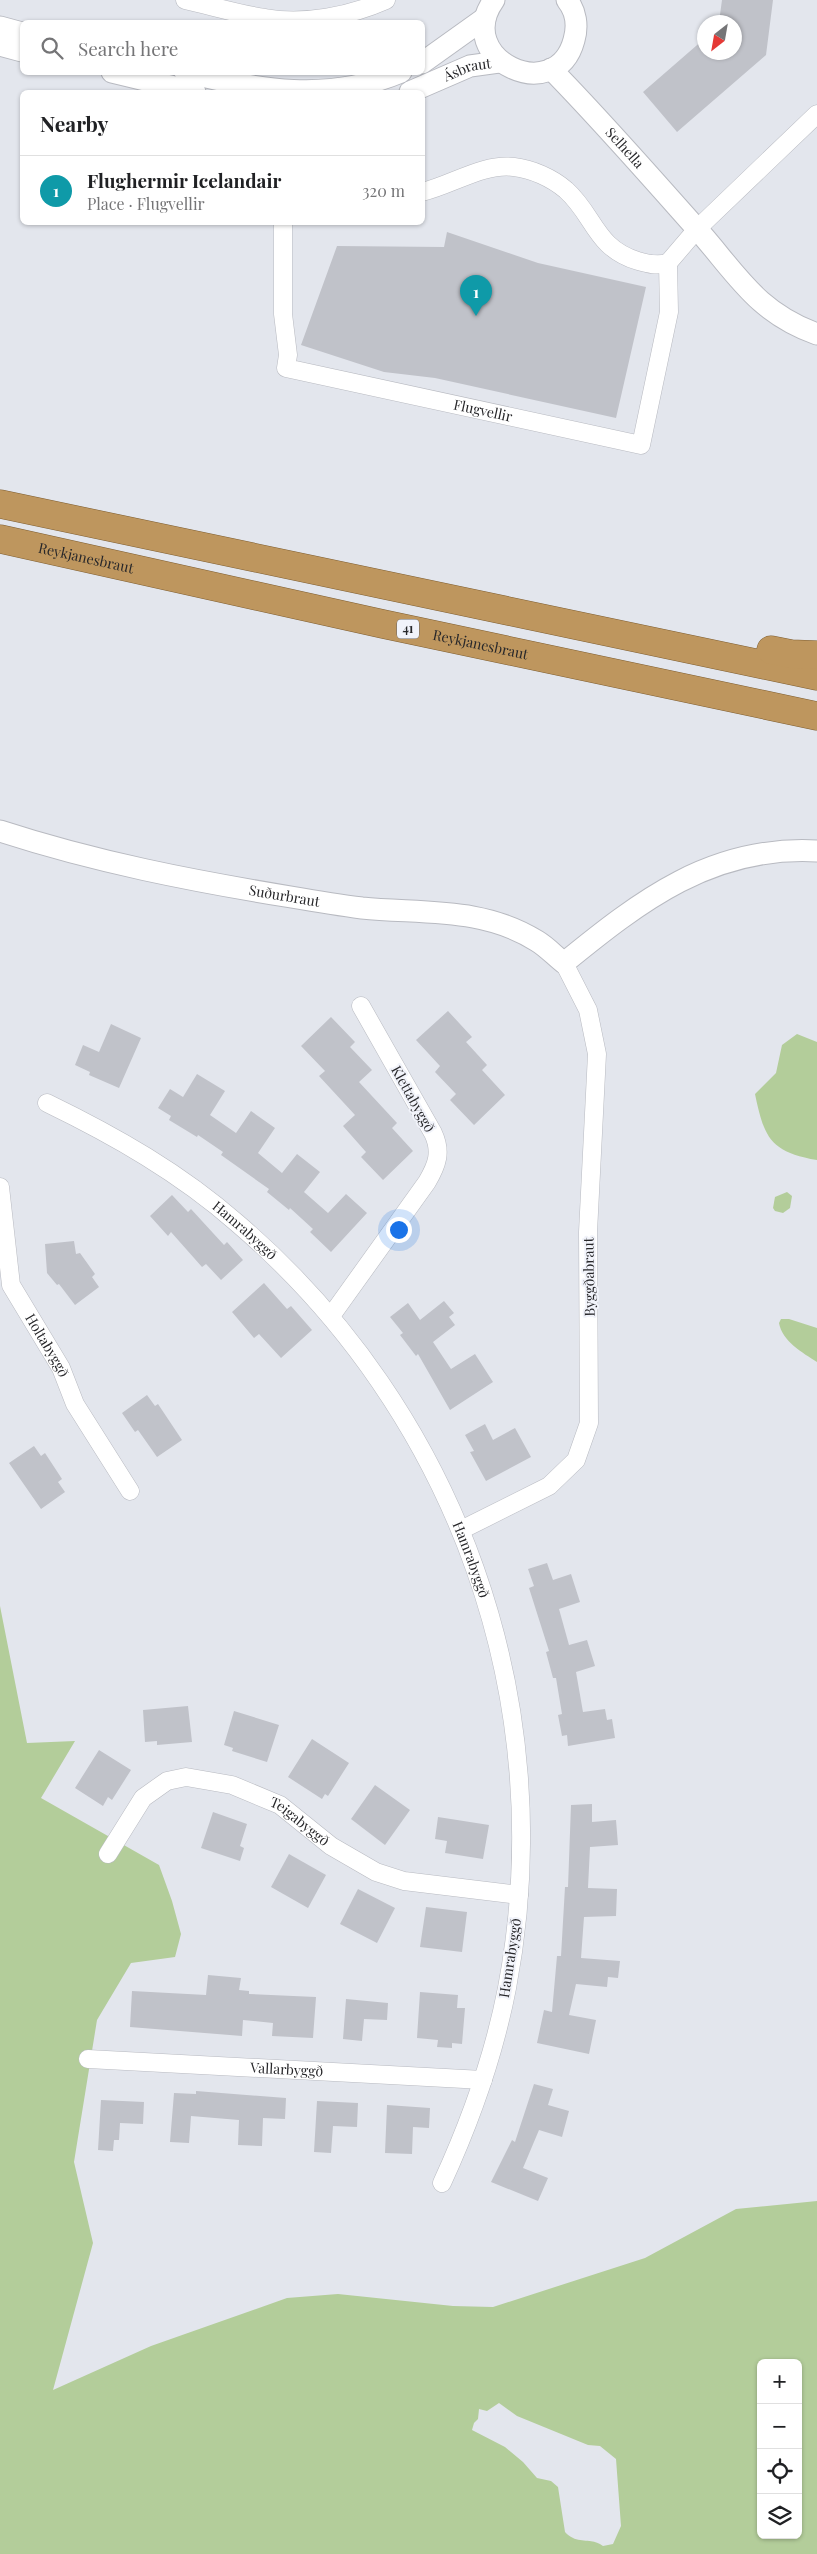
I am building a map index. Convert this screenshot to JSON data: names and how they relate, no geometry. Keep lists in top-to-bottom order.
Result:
{
  "streets": {
    "highway": ["Reykjanesbraut", "41"],
    "street": [
      "Ásbraut",
      "Selhella",
      "Flugvellir",
      "Suðurbraut",
      "Klettabyggð",
      "Hamrabyggð",
      "Byggðabraut",
      "Holtabyggð",
      "Teigabyggð",
      "Vallarbyggð"
    ]
  },
  "crossings": [
    ["Suðurbraut", "Byggðabraut"],
    ["Klettabyggð", "Hamrabyggð"],
    ["Hamrabyggð", "Byggðabraut"],
    ["Hamrabyggð", "Teigabyggð"],
    ["Hamrabyggð", "Vallarbyggð"]
  ],
  "north": "bottom left",
  "page": {
    "search": "Search here",
    "heading": "Nearby",
    "list": [
      {
        "mark": "1",
        "name": "Flughermir Icelandair",
        "note": "Place · Flugvellir",
        "value": "320 m"
      }
    ],
    "pins": "1",
    "map_buttons": ["+", "−"]
  }
}
